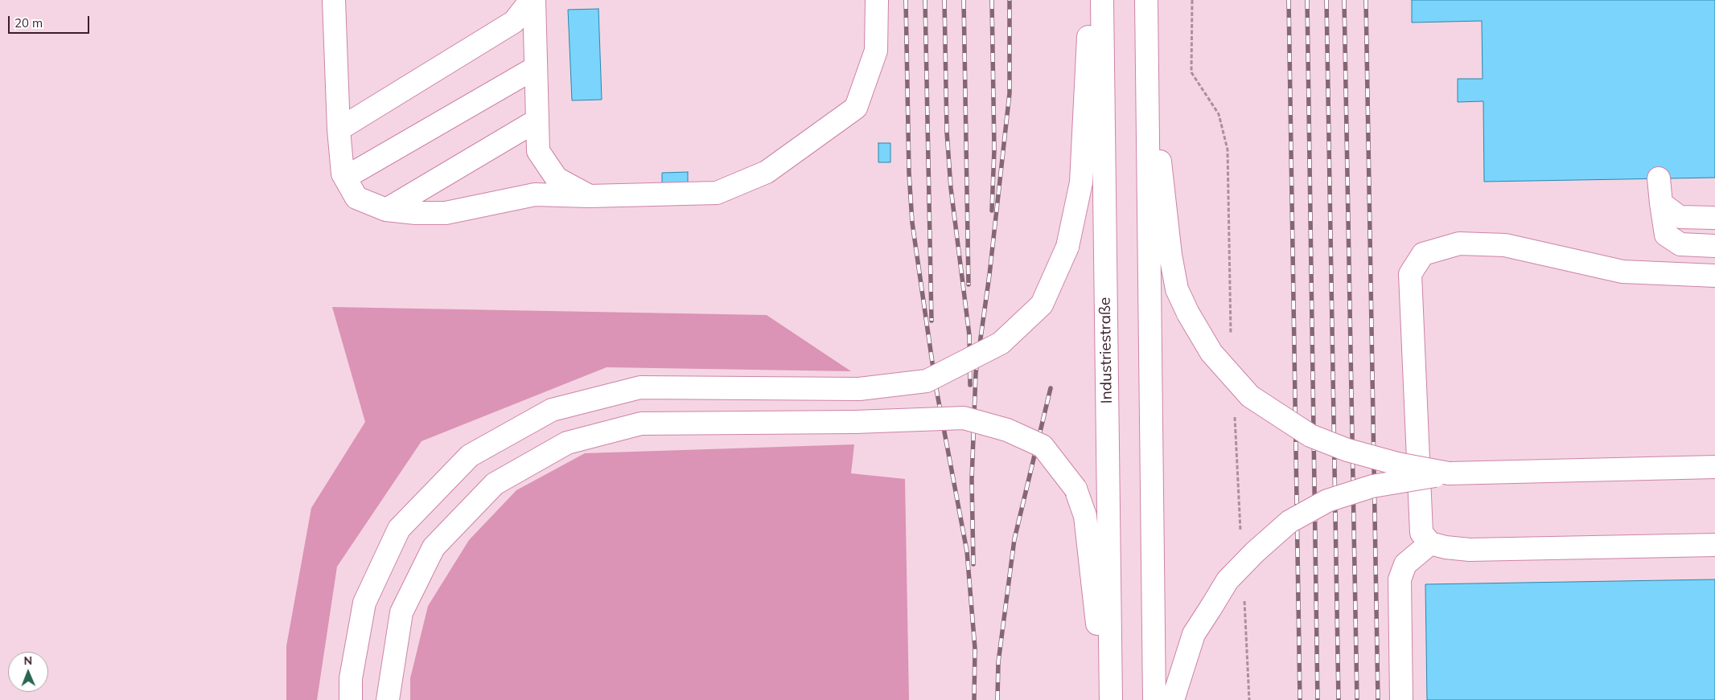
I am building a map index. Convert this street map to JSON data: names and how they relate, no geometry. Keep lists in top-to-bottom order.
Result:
{
  "streets": {
    "main road": ["Industriestraße"]
  },
  "scale_bar": "20 m",
  "north": "top"
}
